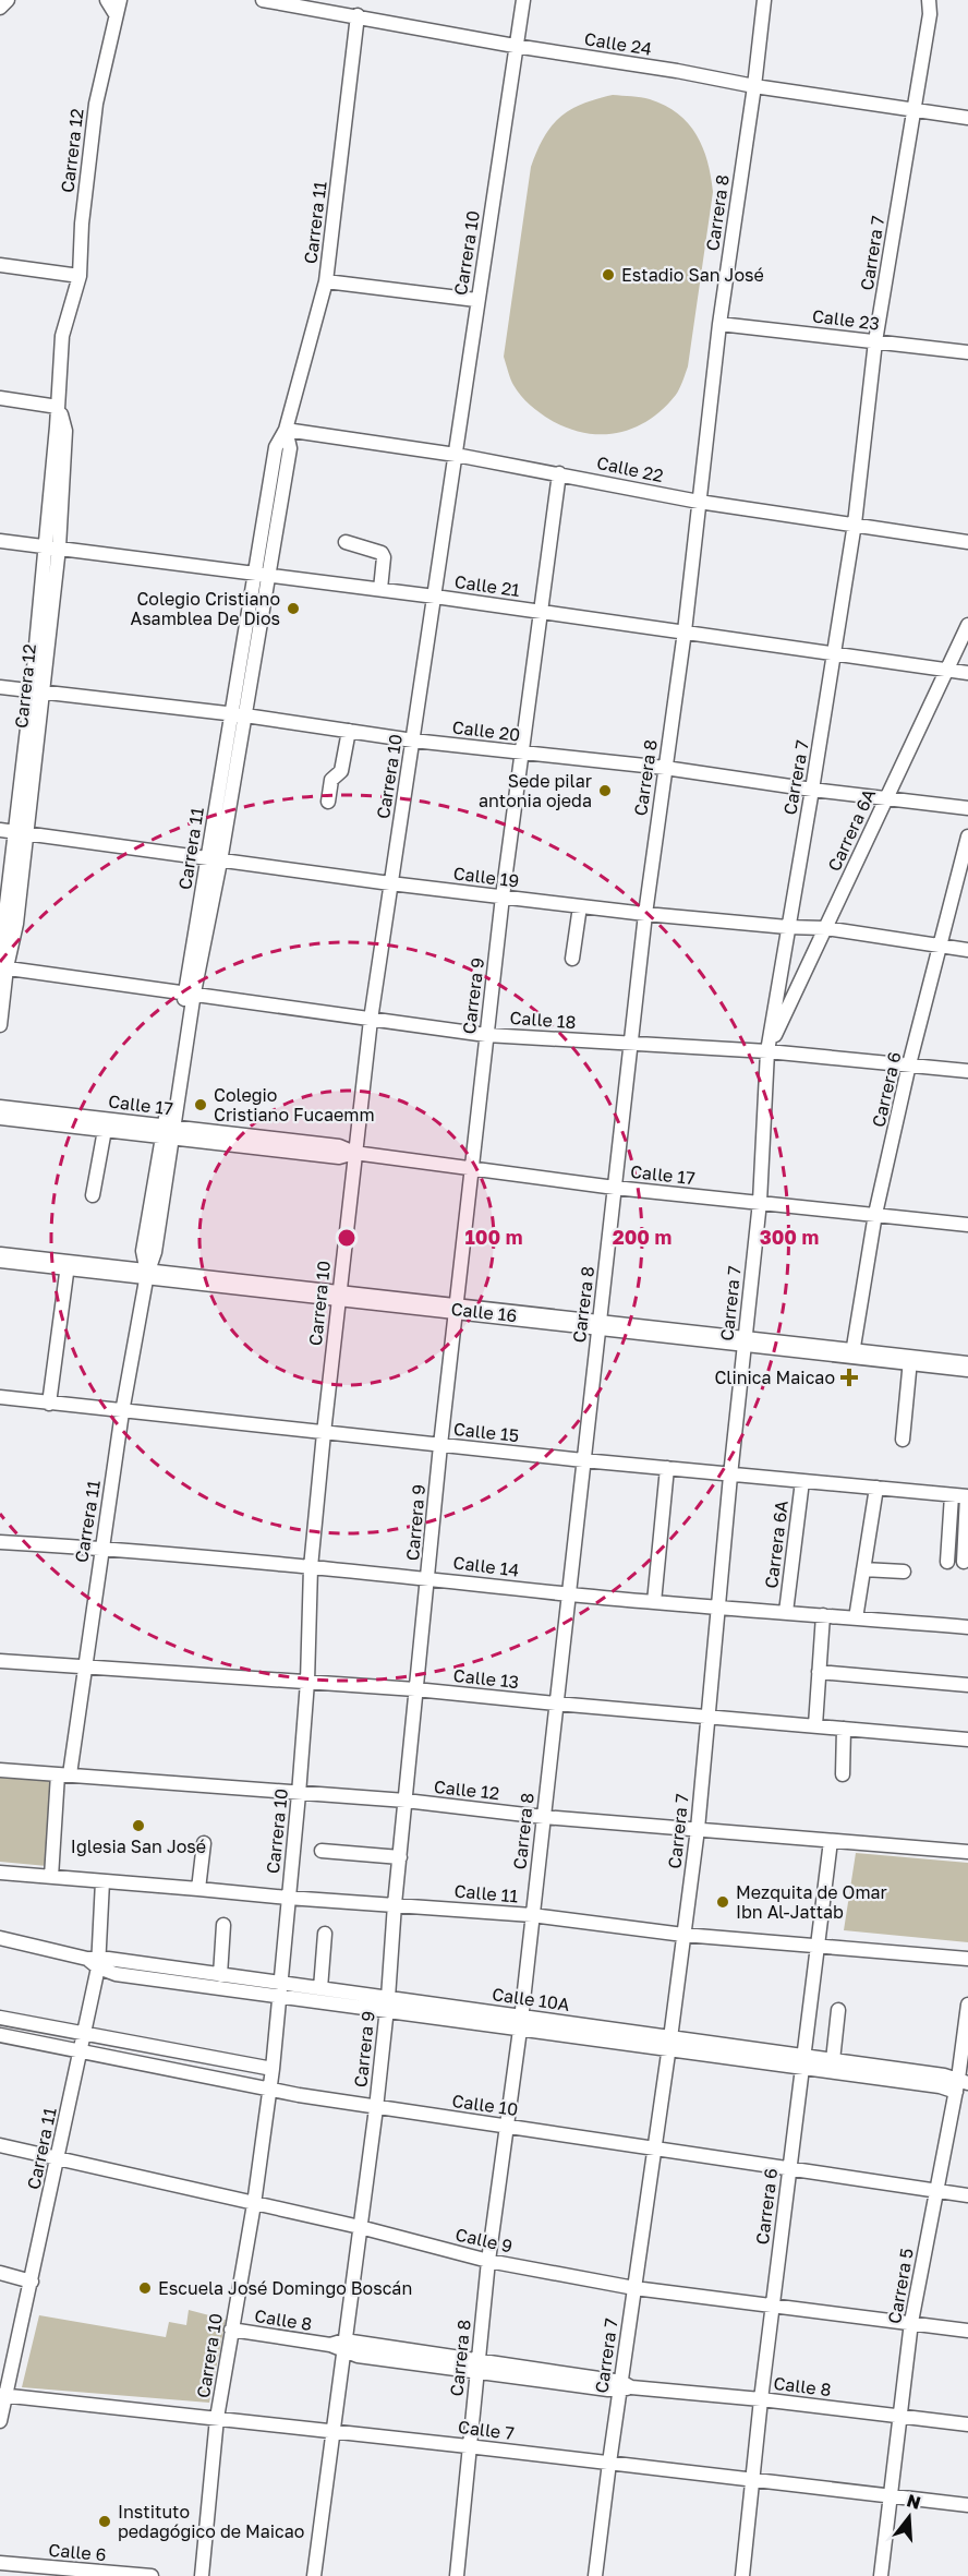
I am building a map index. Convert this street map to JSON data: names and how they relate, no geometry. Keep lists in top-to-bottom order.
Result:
{
  "streets": {
    "highway": ["Calle 16"],
    "street": [
      "Calle 24",
      "Carrera 12",
      "Carrera 8",
      "Carrera 11",
      "Carrera 10",
      "Carrera 7",
      "Calle 23",
      "Calle 22",
      "Calle 21",
      "Calle 20",
      "Carrera 6A",
      "Calle 19",
      "Carrera 9",
      "Calle 18",
      "Carrera 6",
      "Calle 17",
      "Calle 15",
      "Calle 14",
      "Calle 13",
      "Calle 12",
      "Calle 11",
      "Calle 10A",
      "Calle 10",
      "Calle 9",
      "Carrera 5",
      "Calle 8",
      "Calle 7",
      "Calle 6"
    ]
  },
  "crossings": [
    ["Calle 24", "Carrera 8"],
    ["Calle 24", "Carrera 11"],
    ["Calle 24", "Carrera 10"],
    ["Calle 24", "Carrera 7"],
    ["Carrera 12", "Calle 21"],
    ["Carrera 12", "Calle 20"],
    ["Carrera 12", "Calle 19"],
    ["Carrera 12", "Calle 18"],
    ["Carrera 8", "Calle 23"],
    ["Carrera 8", "Calle 22"],
    ["Carrera 8", "Calle 21"],
    ["Carrera 8", "Calle 20"],
    ["Carrera 8", "Calle 19"],
    ["Carrera 8", "Calle 18"],
    ["Carrera 8", "Calle 17"],
    ["Carrera 8", "Calle 16"],
    ["Carrera 8", "Calle 15"],
    ["Carrera 8", "Calle 14"],
    ["Carrera 8", "Calle 13"],
    ["Carrera 8", "Calle 12"],
    ["Carrera 8", "Calle 11"],
    ["Carrera 8", "Calle 10A"],
    ["Carrera 8", "Calle 10"],
    ["Carrera 8", "Calle 9"],
    ["Carrera 8", "Calle 8"],
    ["Carrera 8", "Calle 7"],
    ["Carrera 11", "Calle 22"],
    ["Carrera 11", "Calle 21"],
    ["Carrera 11", "Calle 20"],
    ["Carrera 11", "Calle 19"],
    ["Carrera 11", "Calle 18"],
    ["Carrera 11", "Calle 17"],
    ["Carrera 11", "Calle 16"],
    ["Carrera 11", "Calle 15"],
    ["Carrera 11", "Calle 14"],
    ["Carrera 11", "Calle 13"],
    ["Carrera 11", "Calle 12"],
    ["Carrera 11", "Calle 11"],
    ["Carrera 11", "Calle 10A"],
    ["Carrera 11", "Calle 10"],
    ["Carrera 11", "Calle 9"],
    ["Carrera 11", "Calle 7"],
    ["Carrera 10", "Calle 22"],
    ["Carrera 10", "Calle 21"],
    ["Carrera 10", "Calle 20"],
    ["Carrera 10", "Calle 19"],
    ["Carrera 10", "Calle 18"],
    ["Carrera 10", "Calle 17"],
    ["Carrera 10", "Calle 16"],
    ["Carrera 10", "Calle 15"],
    ["Carrera 10", "Calle 14"],
    ["Carrera 10", "Calle 13"],
    ["Carrera 10", "Calle 12"],
    ["Carrera 10", "Calle 11"],
    ["Carrera 10", "Calle 10A"],
    ["Carrera 10", "Calle 10"],
    ["Carrera 10", "Calle 9"],
    ["Carrera 10", "Calle 8"],
    ["Carrera 10", "Calle 7"],
    ["Carrera 7", "Calle 23"],
    ["Carrera 7", "Calle 22"],
    ["Carrera 7", "Calle 21"],
    ["Carrera 7", "Calle 20"],
    ["Carrera 7", "Carrera 6A"],
    ["Carrera 7", "Calle 19"],
    ["Carrera 7", "Calle 18"],
    ["Carrera 7", "Calle 17"],
    ["Carrera 7", "Calle 16"],
    ["Carrera 7", "Calle 15"],
    ["Carrera 7", "Calle 14"],
    ["Carrera 7", "Calle 13"],
    ["Carrera 7", "Calle 12"],
    ["Carrera 7", "Calle 11"],
    ["Carrera 7", "Calle 10A"],
    ["Carrera 7", "Calle 10"],
    ["Carrera 7", "Calle 9"],
    ["Carrera 7", "Calle 8"],
    ["Carrera 7", "Calle 7"],
    ["Calle 22", "Carrera 9"],
    ["Calle 21", "Carrera 6A"],
    ["Calle 21", "Carrera 9"],
    ["Calle 20", "Carrera 6A"],
    ["Calle 20", "Carrera 9"],
    ["Carrera 6A", "Calle 19"],
    ["Carrera 6A", "Calle 18"],
    ["Carrera 6A", "Calle 15"],
    ["Carrera 6A", "Calle 14"],
    ["Calle 19", "Carrera 9"],
    ["Calle 19", "Carrera 6"],
    ["Carrera 9", "Calle 18"],
    ["Carrera 9", "Calle 17"],
    ["Carrera 9", "Calle 16"],
    ["Carrera 9", "Calle 15"],
    ["Carrera 9", "Calle 14"],
    ["Carrera 9", "Calle 13"],
    ["Carrera 9", "Calle 12"],
    ["Carrera 9", "Calle 11"],
    ["Carrera 9", "Calle 10A"],
    ["Carrera 9", "Calle 10"],
    ["Carrera 9", "Calle 9"],
    ["Carrera 9", "Calle 8"],
    ["Carrera 9", "Calle 7"],
    ["Calle 18", "Carrera 6"],
    ["Carrera 6", "Calle 17"],
    ["Carrera 6", "Calle 16"],
    ["Carrera 6", "Calle 12"],
    ["Carrera 6", "Calle 11"],
    ["Carrera 6", "Calle 10A"],
    ["Carrera 6", "Calle 10"],
    ["Carrera 6", "Calle 9"],
    ["Carrera 6", "Calle 8"],
    ["Carrera 6", "Calle 7"],
    ["Calle 10A", "Carrera 5"],
    ["Calle 10", "Carrera 5"],
    ["Calle 9", "Carrera 5"],
    ["Carrera 5", "Calle 8"],
    ["Carrera 5", "Calle 7"]
  ],
  "places": {
    "other": [
      "Estadio San José",
      "Colegio Cristiano Asamblea De Dios",
      "Sede pilar antonia ojeda",
      "Colegio Cristiano Fucaemm",
      "Iglesia San José",
      "Mezquita de Omar Ibn Al-Jattab",
      "Escuela José Domingo Boscán",
      "Instituto pedagógico de Maicao"
    ],
    "health": ["Clinica Maicao"]
  },
  "north": "top",
  "rings": ["100 m", "200 m", "300 m"]
}
